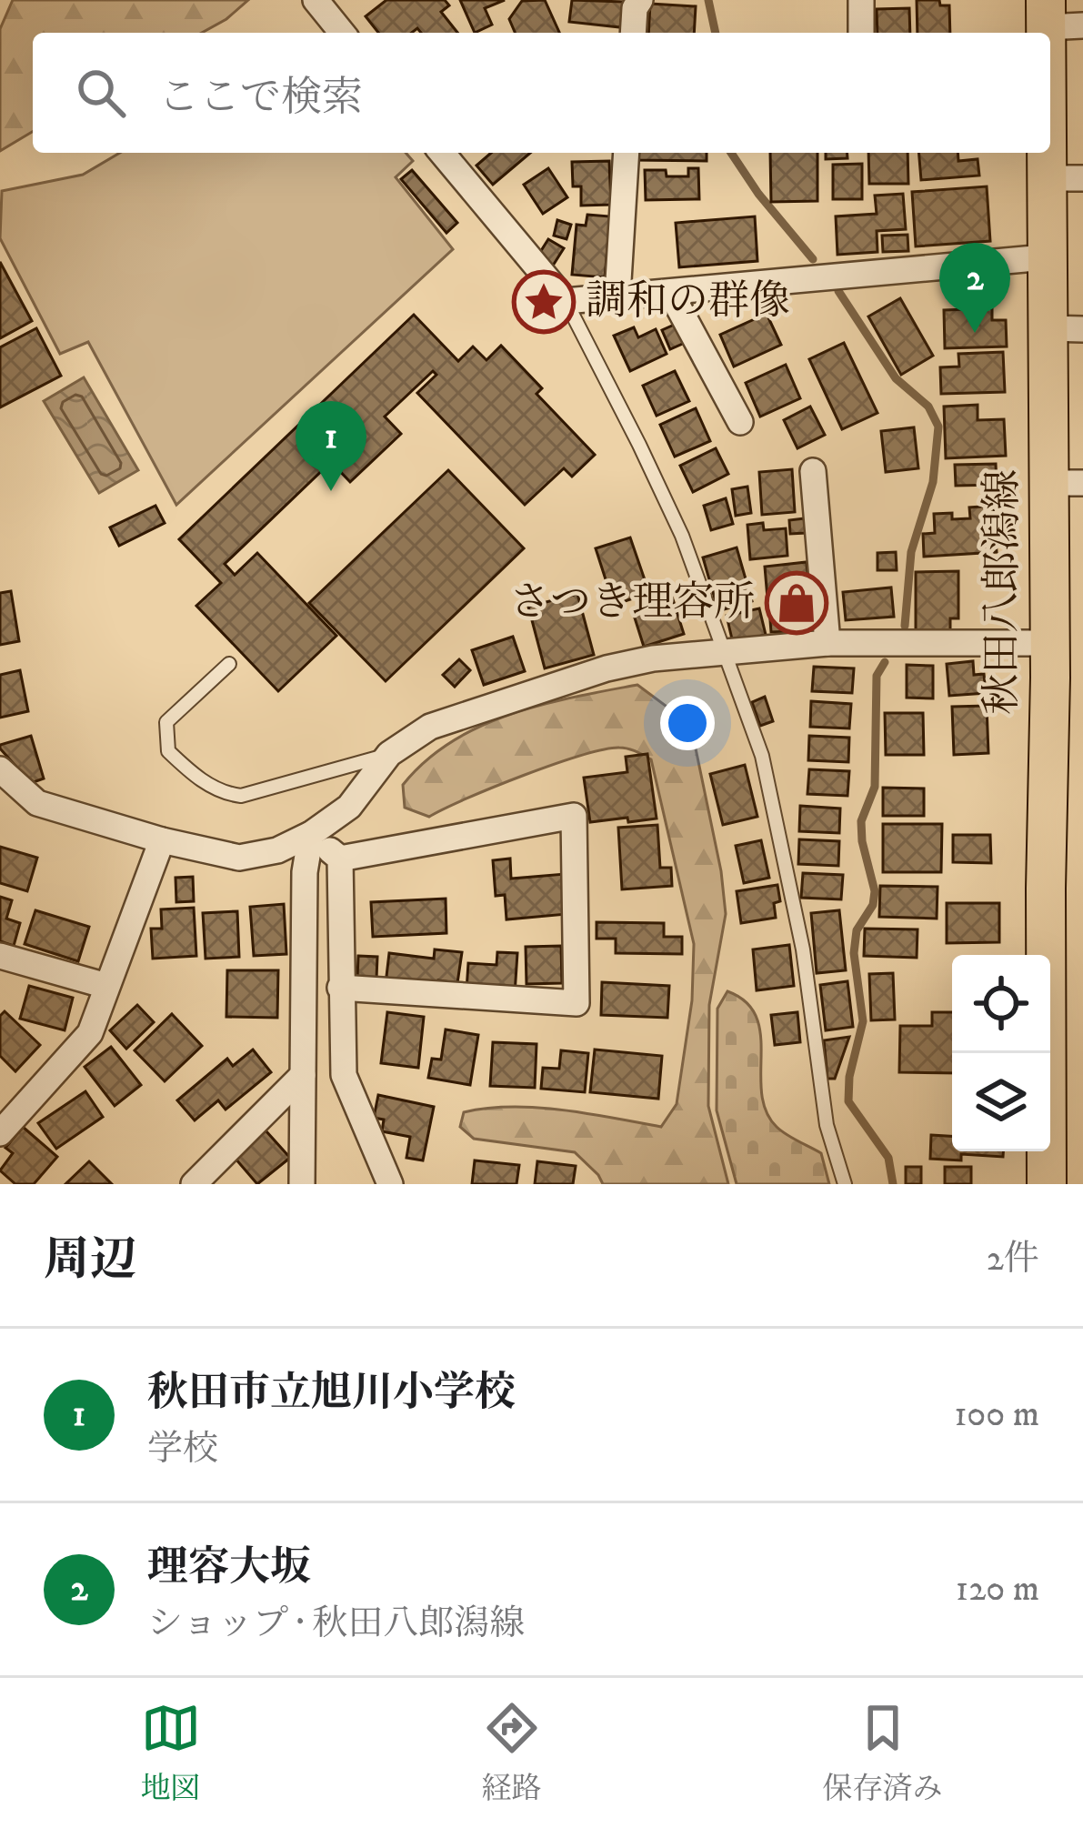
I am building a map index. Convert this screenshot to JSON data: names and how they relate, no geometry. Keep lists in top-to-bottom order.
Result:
{
  "streets": {
    "main road": ["秋田八郎潟線"]
  },
  "places": {
    "place": ["調和の群像"],
    "shop": ["さつき理容所"]
  },
  "page": {
    "search": "ここで検索",
    "pins": ["2", "1"],
    "heading": ["周辺", "2件"],
    "list": [
      {
        "mark": "1",
        "name": "秋田市立旭川小学校",
        "note": "学校",
        "value": "100 m"
      },
      {
        "mark": "2",
        "name": "理容大坂",
        "note": "ショップ · 秋田八郎潟線",
        "value": "120 m"
      }
    ],
    "nav": ["地図", "経路", "保存済み"]
  }
}
